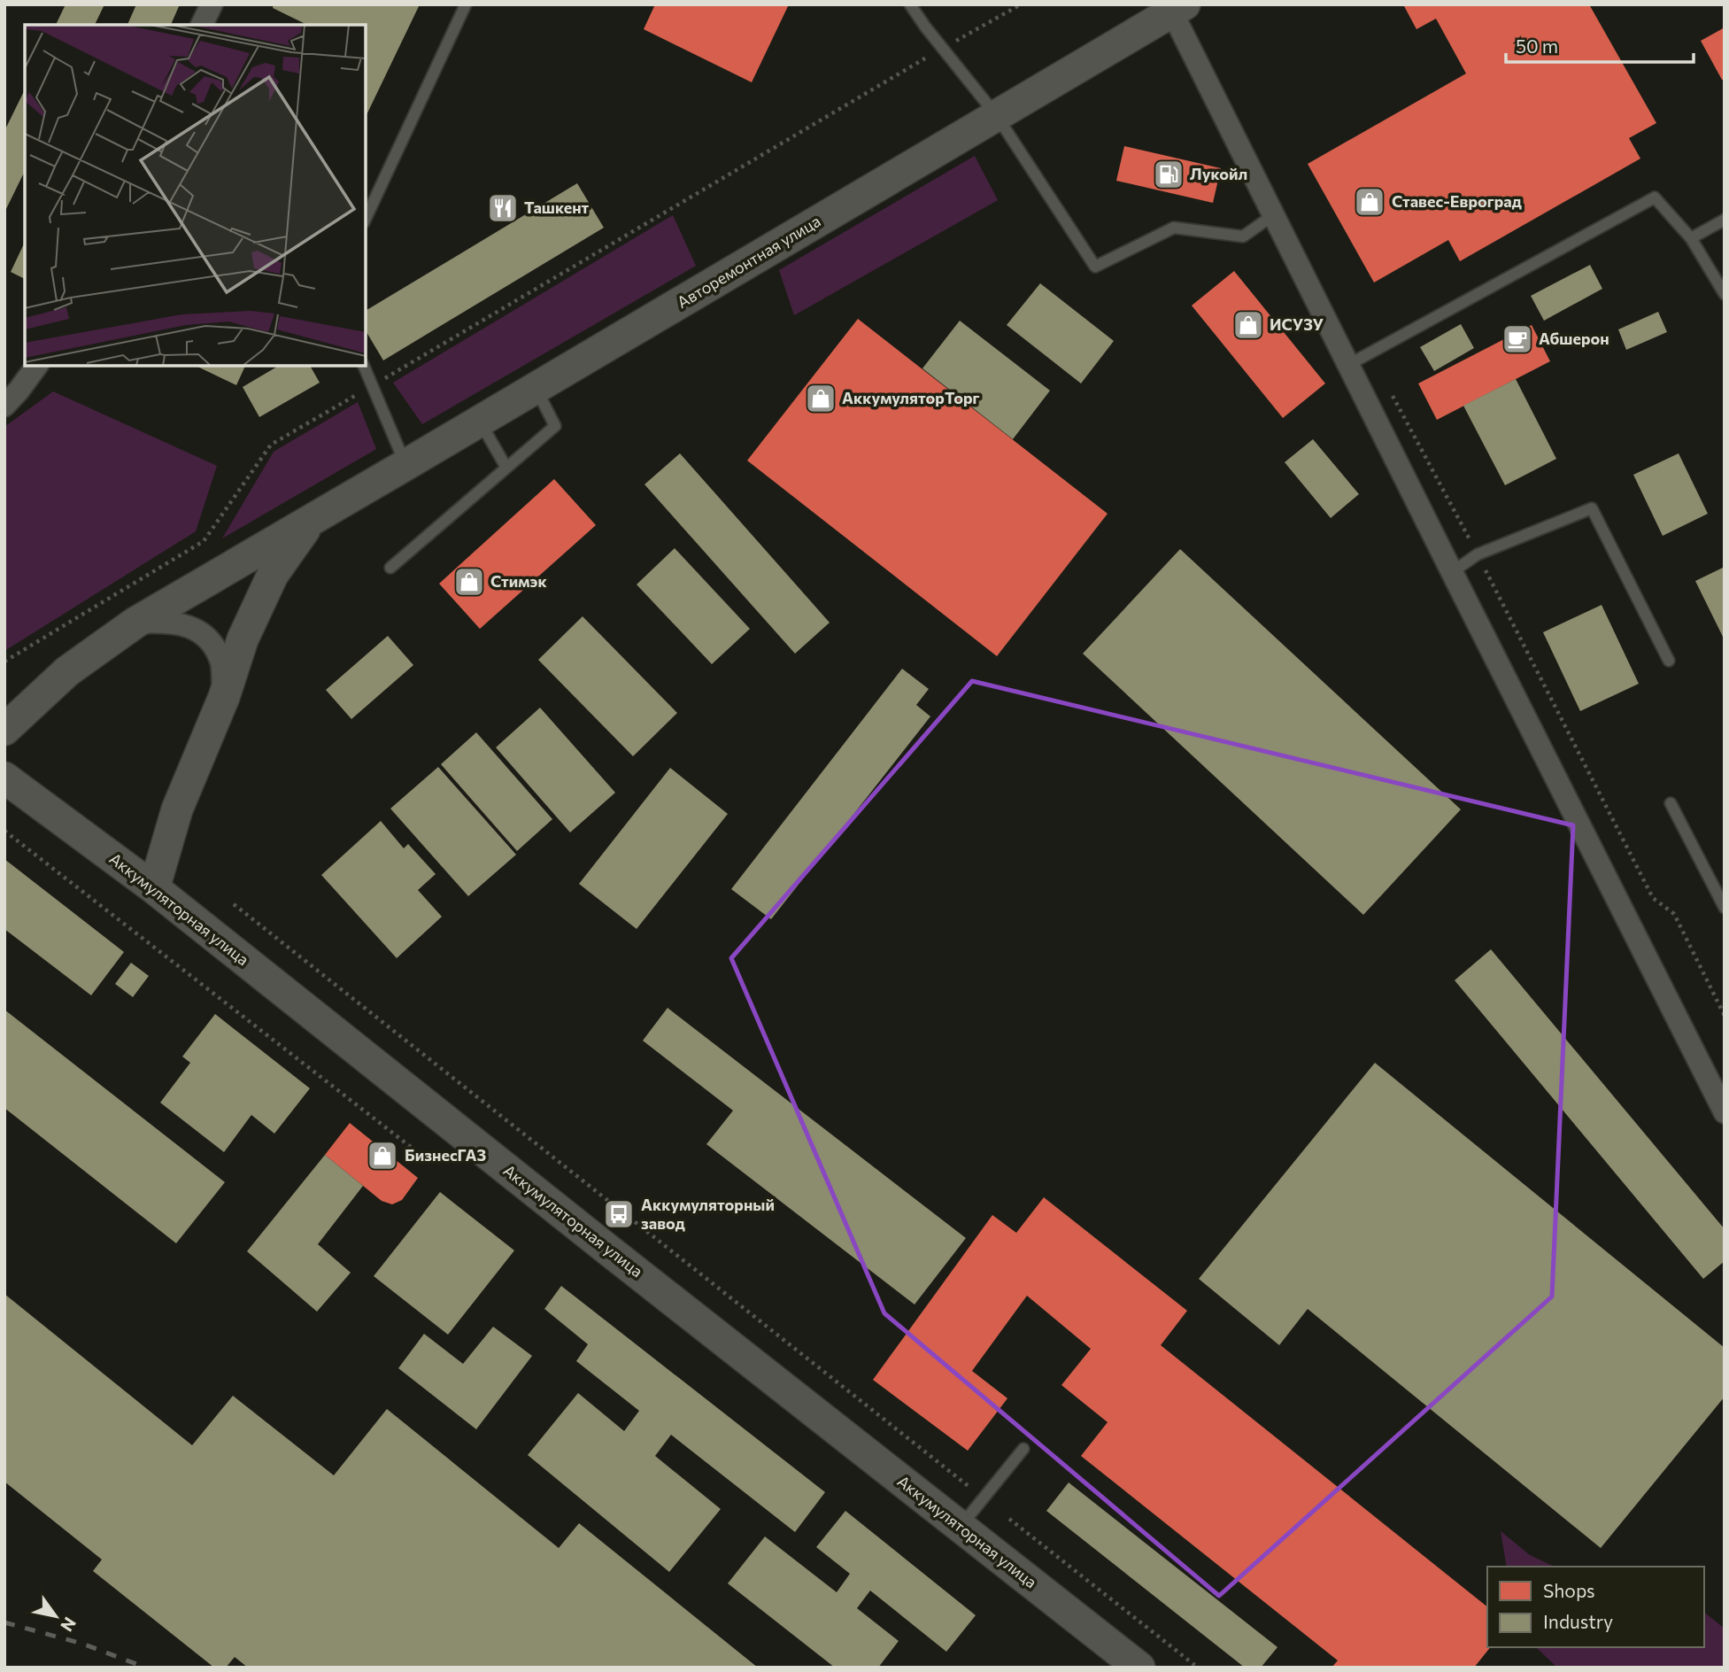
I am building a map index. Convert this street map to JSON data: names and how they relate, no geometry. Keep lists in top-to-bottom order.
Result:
{
  "streets": {
    "street": ["Авторемонтная улица", "Аккумуляторная улица"]
  },
  "places": {
    "fuel station": ["Лукойл"],
    "shop": [
      "Ставес-Евроград",
      "ИСУЗУ",
      "АккумуляторТорг",
      "Стимэк",
      "БизнесГАЗ"
    ],
    "restaurant": ["Ташкент"],
    "cafe": ["Абшерон"],
    "bus stop": ["Аккумуляторный завод"]
  },
  "legend": ["Shops", "Industry"],
  "scale_bar": "50 m",
  "north": "bottom right"
}
